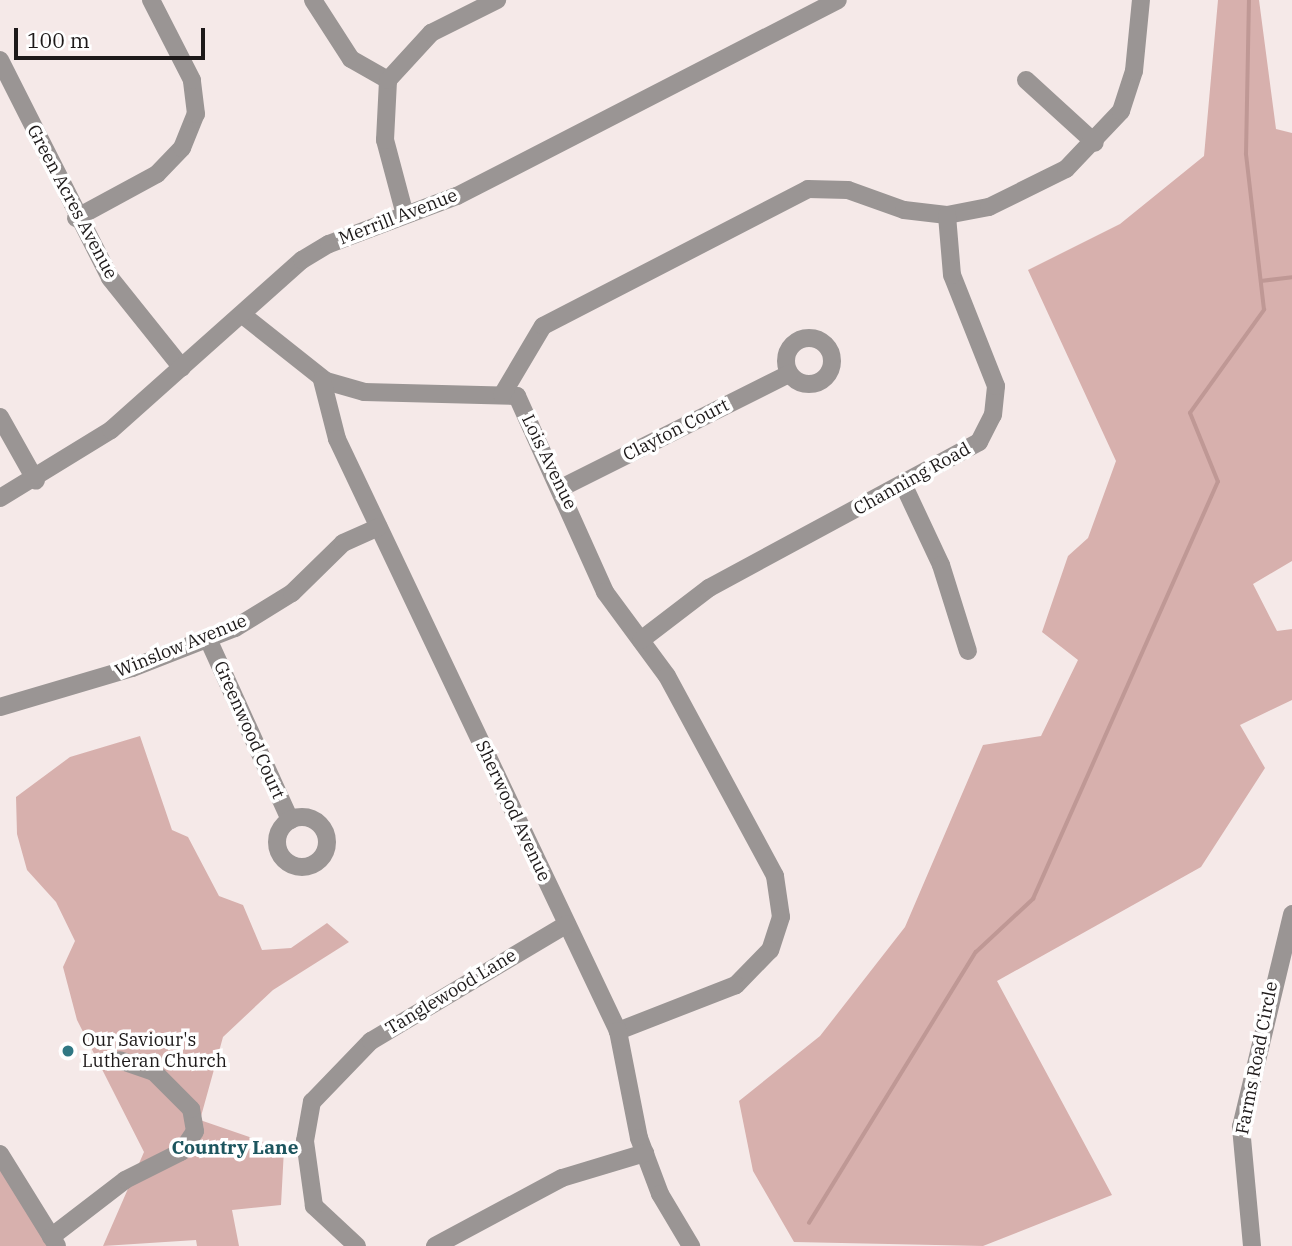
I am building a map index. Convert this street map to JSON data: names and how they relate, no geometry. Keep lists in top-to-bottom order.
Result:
{
  "streets": {
    "street": [
      "Green Acres Avenue",
      "Merrill Avenue",
      "Clayton Court",
      "Lois Avenue",
      "Channing Road",
      "Winslow Avenue",
      "Greenwood Court",
      "Sherwood Avenue",
      "Tanglewood Lane",
      "Farms Road Circle"
    ]
  },
  "crossings": [
    ["Green Acres Avenue", "Merrill Avenue"],
    ["Clayton Court", "Lois Avenue"],
    ["Lois Avenue", "Channing Road"],
    ["Lois Avenue", "Sherwood Avenue"],
    ["Winslow Avenue", "Greenwood Court"],
    ["Winslow Avenue", "Sherwood Avenue"],
    ["Sherwood Avenue", "Tanglewood Lane"]
  ],
  "districts": ["Country Lane"],
  "places": ["Our Saviour's Lutheran Church"],
  "scale_bar": "100 m"
}
